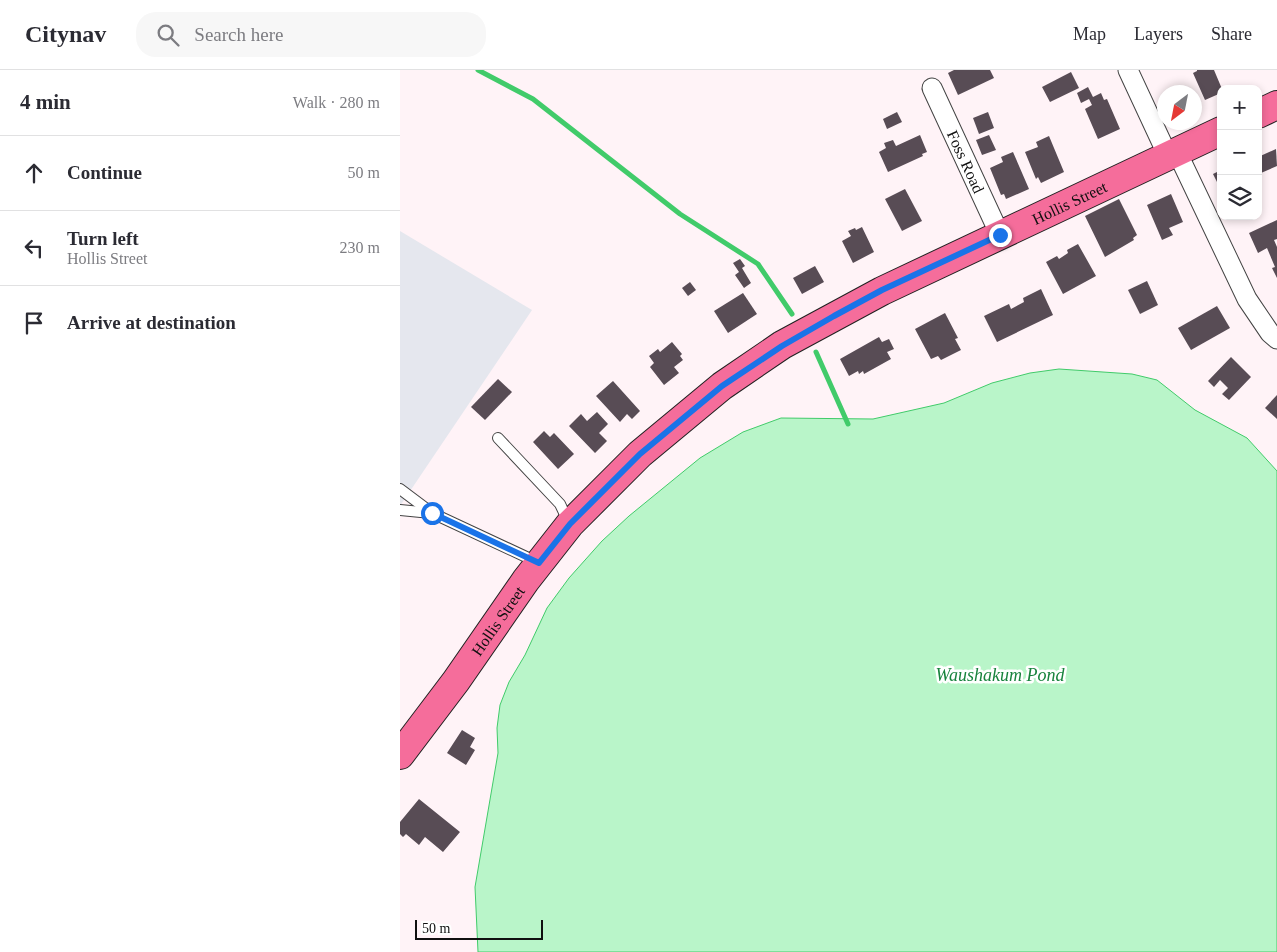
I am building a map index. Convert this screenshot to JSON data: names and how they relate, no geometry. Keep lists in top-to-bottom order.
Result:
{
  "streets": {
    "main road": ["Hollis Street"],
    "street": ["Foss Road"]
  },
  "crossings": [
    ["Foss Road", "Hollis Street"]
  ],
  "water": ["Waushakum Pond"],
  "scale_bar": "50 m",
  "north": "bottom left",
  "page": {
    "header": "Citynav",
    "search": "Search here",
    "nav": ["Map", "Layers", "Share"],
    "heading": ["4 min", "Walk · 280 m"],
    "map_buttons": ["+", "−"],
    "list": [
      ["Continue", "50 m"],
      ["Turn left", "Hollis Street", "230 m"],
      "Arrive at destination"
    ],
    "scale": "50 m"
  }
}
